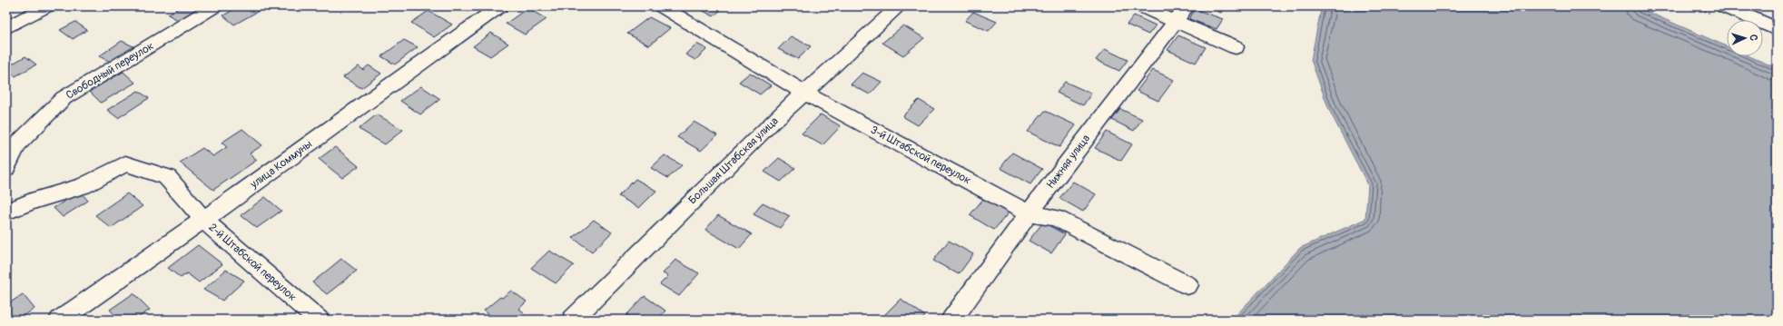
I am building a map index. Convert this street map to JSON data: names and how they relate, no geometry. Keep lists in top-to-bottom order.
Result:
{
  "streets": {
    "street": [
      "Свободный переулок",
      "3-й Штабской переулок",
      "Большая Штабская улица",
      "Нижняя улица",
      "улица Коммуны",
      "2-й Штабской переулок"
    ]
  },
  "crossings": [
    ["3-й Штабской переулок", "Большая Штабская улица"],
    ["3-й Штабской переулок", "Нижняя улица"],
    ["улица Коммуны", "2-й Штабской переулок"]
  ],
  "north": "right"
}
